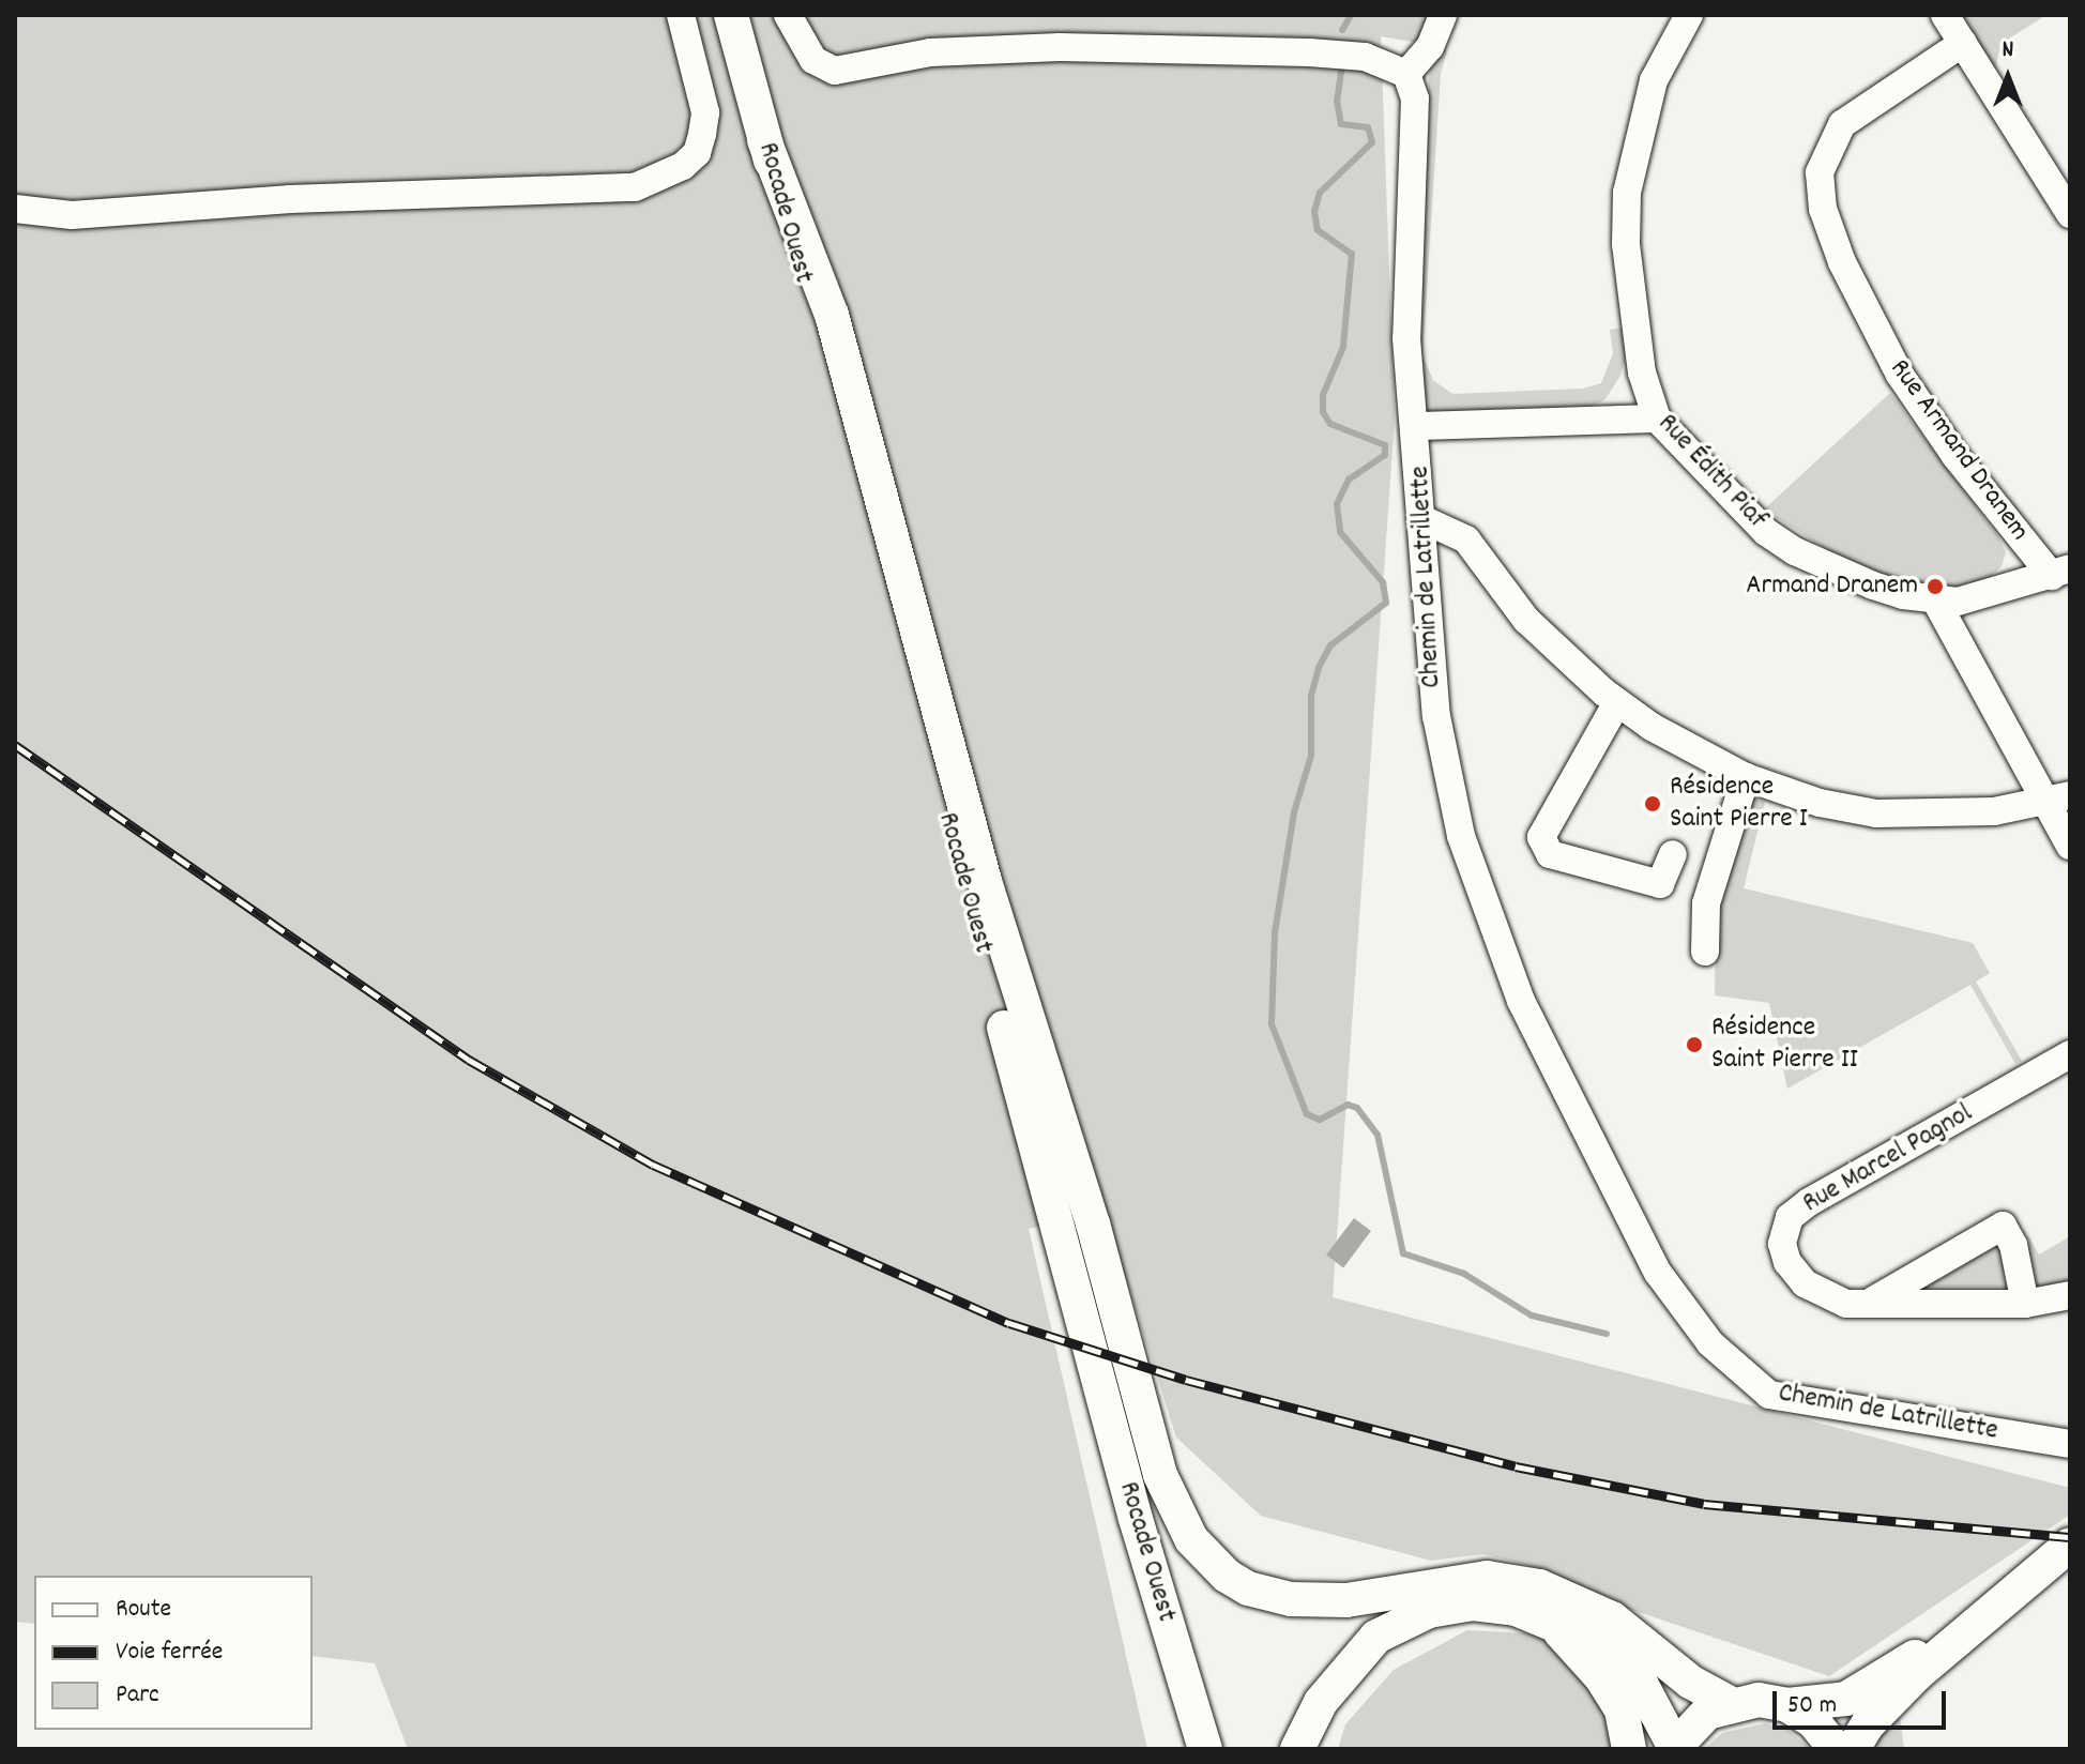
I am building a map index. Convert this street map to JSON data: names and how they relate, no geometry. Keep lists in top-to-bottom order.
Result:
{
  "streets": {
    "main road": ["Rocade Ouest"],
    "street": [
      "Rue Armand Dranem",
      "Rue Édith Piaf",
      "Chemin de Latrillette",
      "Rue Marcel Pagnol"
    ]
  },
  "crossings": [
    ["Rue Armand Dranem", "Rue Édith Piaf"]
  ],
  "places": ["Armand Dranem", "Résidence Saint Pierre I", "Résidence Saint Pierre II"],
  "legend": ["Route", "Voie ferrée", "Parc"],
  "scale_bar": "50 m",
  "north": "top"
}
